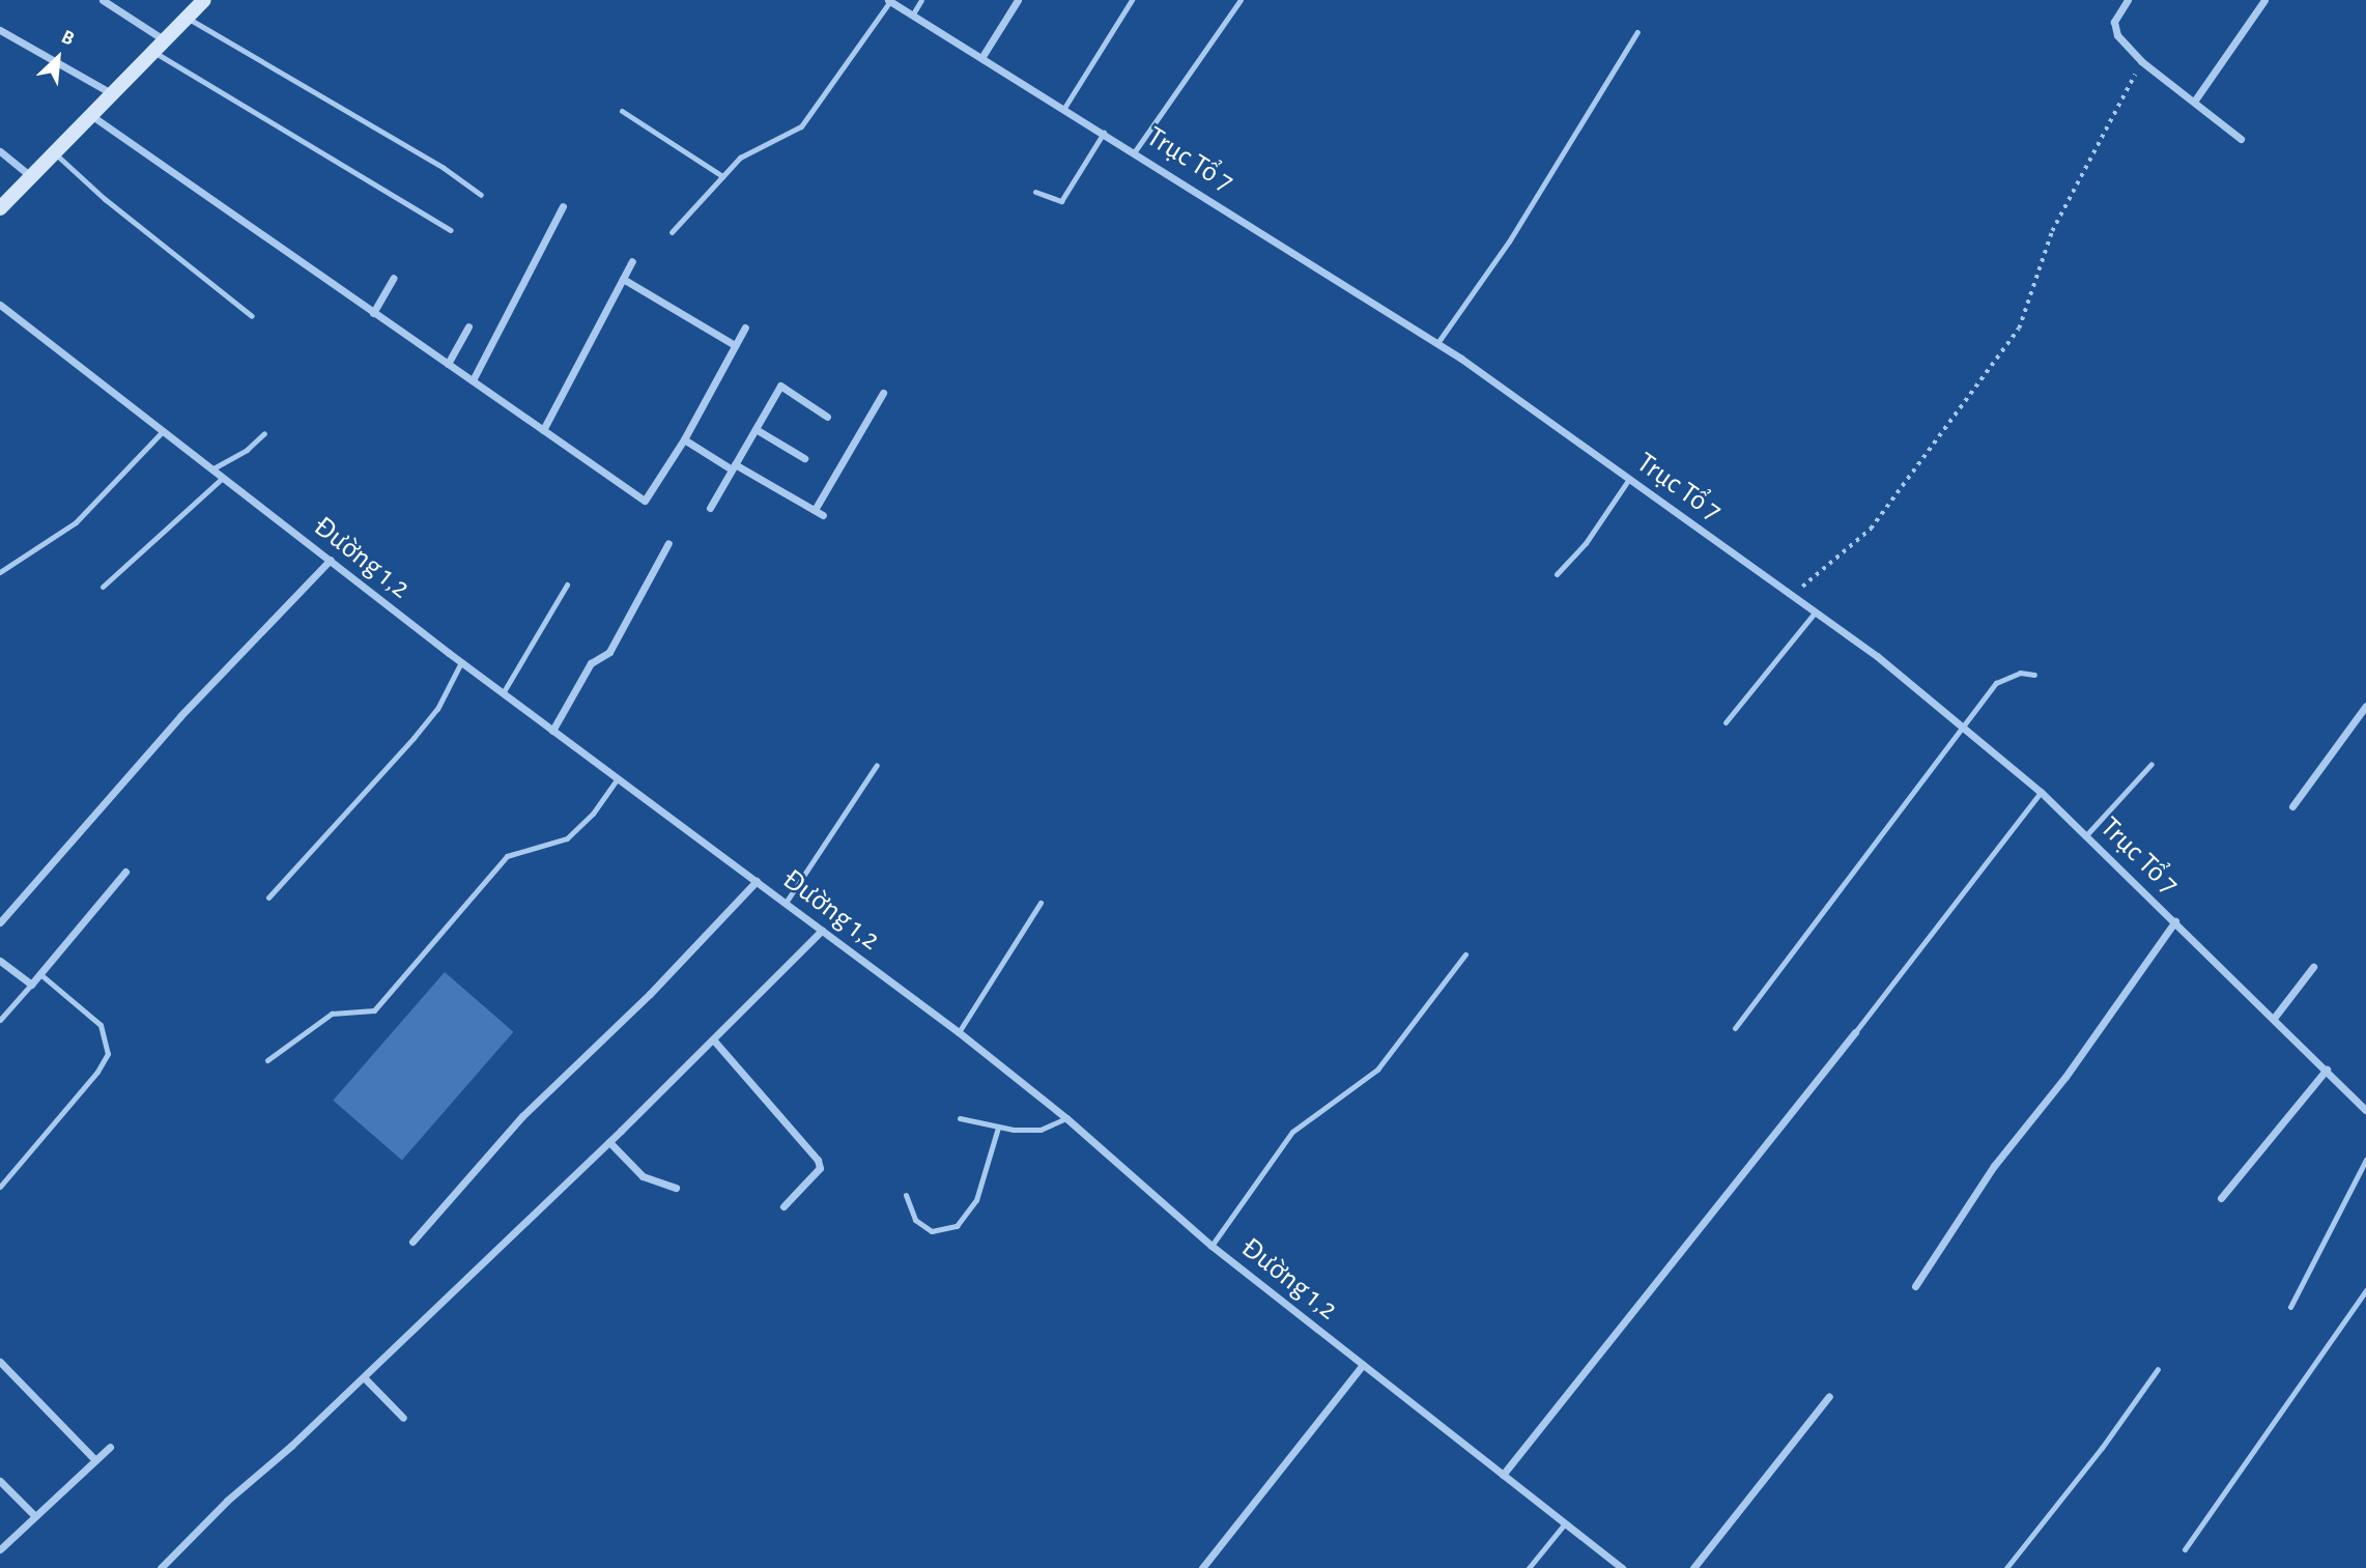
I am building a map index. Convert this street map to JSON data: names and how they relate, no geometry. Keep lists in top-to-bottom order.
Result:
{
  "streets": {
    "street": ["Trục Tổ 7", "Đường 1,2"]
  },
  "north": "top right"
}
